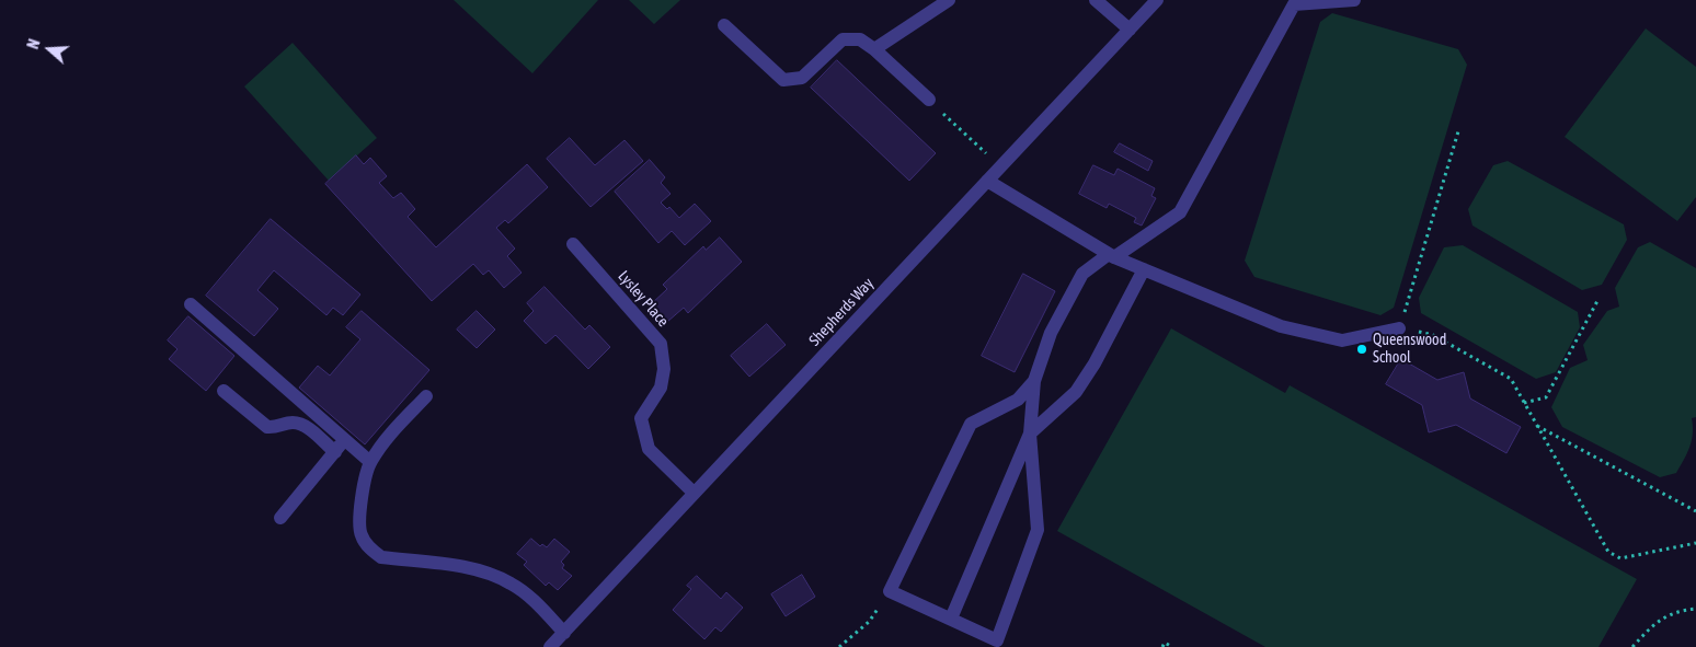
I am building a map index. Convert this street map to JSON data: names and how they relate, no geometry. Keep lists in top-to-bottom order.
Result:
{
  "streets": {
    "street": ["Lysley Place", "Shepherds Way"]
  },
  "crossings": [
    ["Lysley Place", "Shepherds Way"]
  ],
  "places": ["Queenswood School"],
  "north": "left"
}
